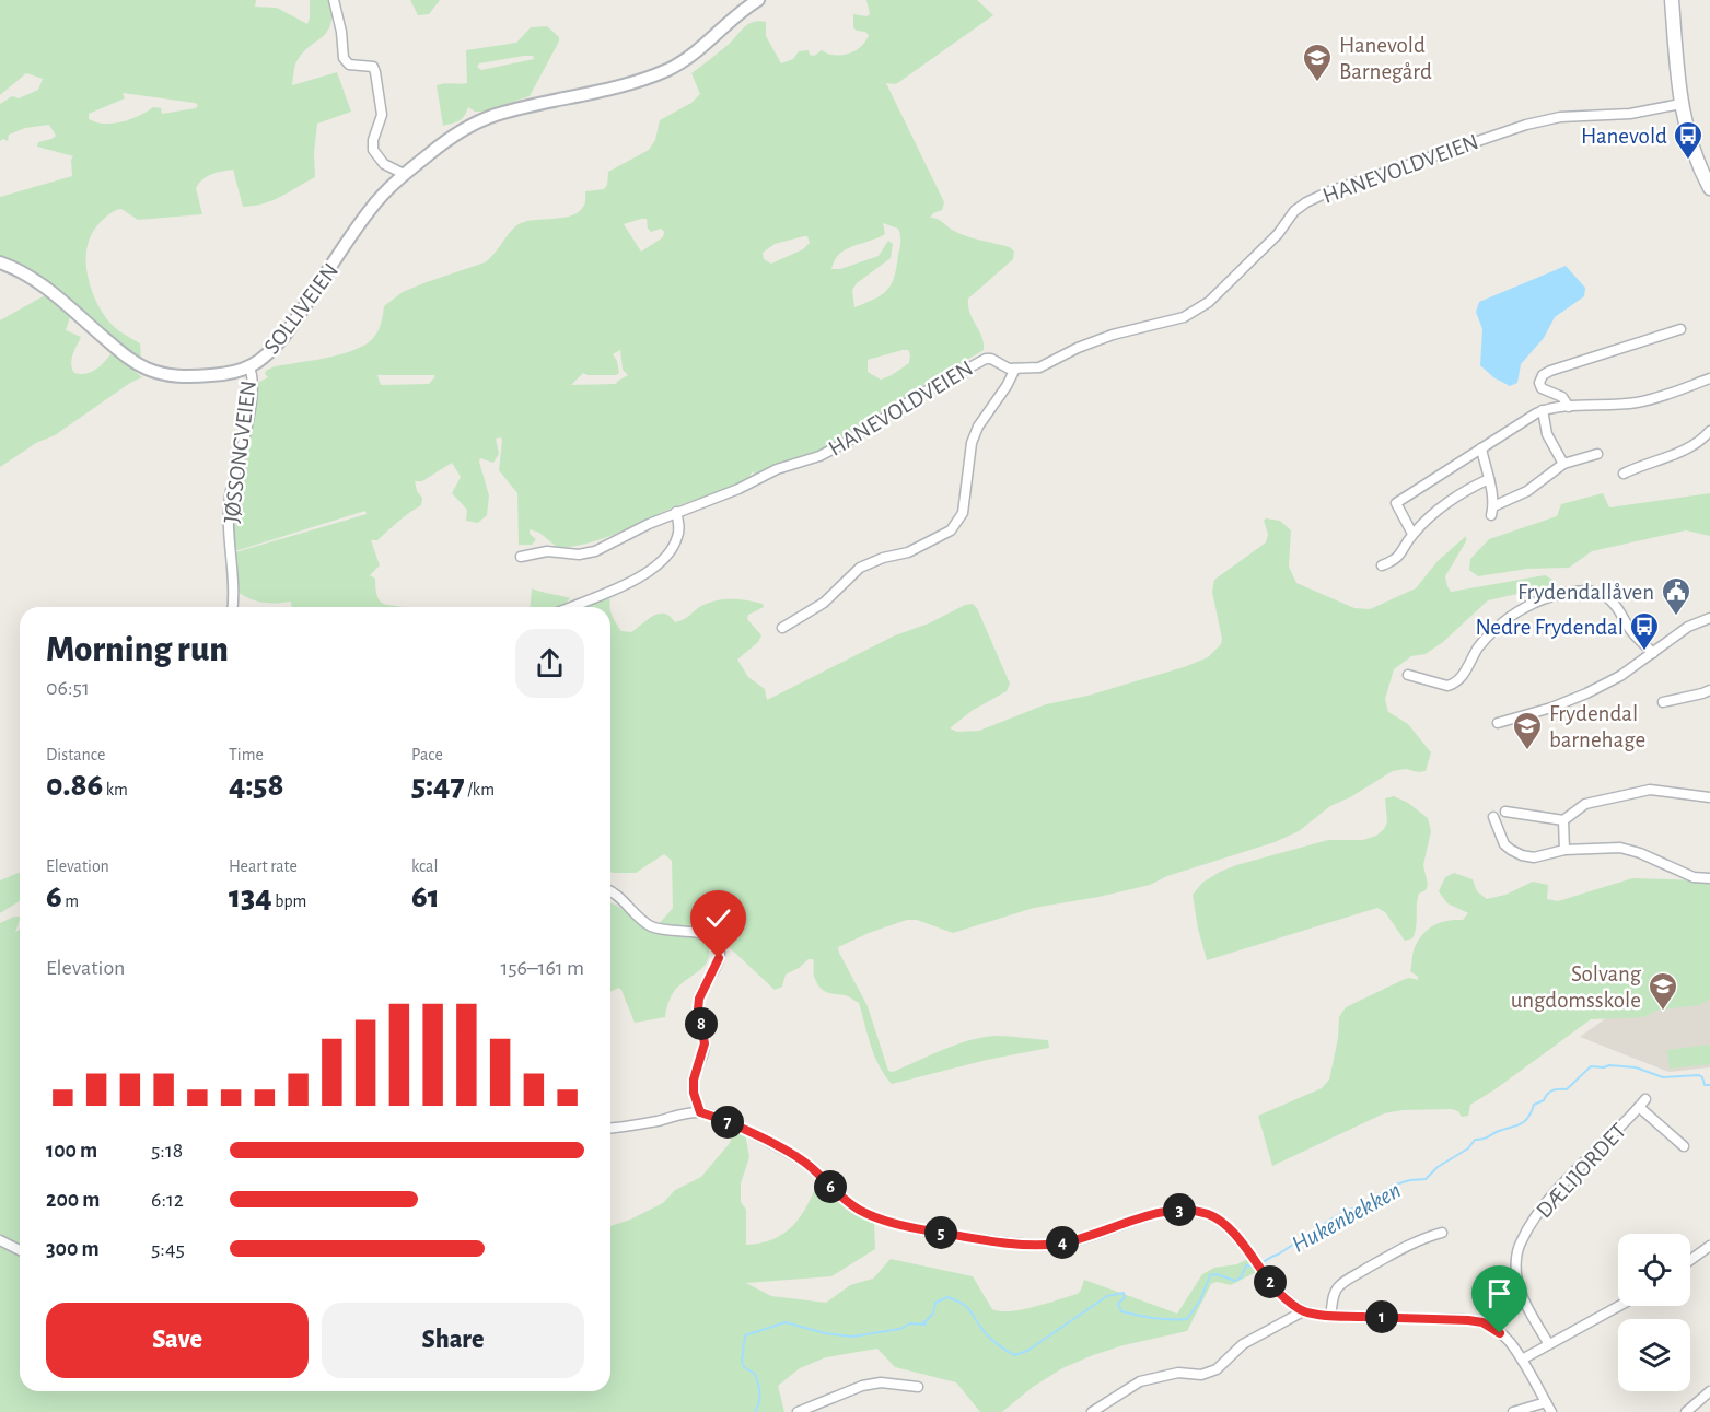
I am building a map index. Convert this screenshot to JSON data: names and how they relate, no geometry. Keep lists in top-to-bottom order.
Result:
{
  "streets": {
    "street": [
      "HANEVOLDVEIEN",
      "SOLLIVEIEN",
      "JØSSONGVEIEN",
      "DÆLIJORDET"
    ]
  },
  "crossings": [
    ["SOLLIVEIEN", "JØSSONGVEIEN"]
  ],
  "water": ["Hukenbekken"],
  "places": {
    "school or university": ["Hanevold Barnegård", "Frydendal barnehage", "Solvang ungdomsskole"],
    "bus stop": ["Hanevold", "Nedre Frydendal"],
    "public building": ["Frydendallåven"]
  },
  "page": {
    "heading": ["Morning run", "06:51"],
    "stats": [
      ["Distance", "0.86 km"],
      ["Time", "4:58"],
      ["Pace", "5:47 /km"],
      ["Elevation", "6 m"],
      ["Heart rate", "134 bpm"],
      ["kcal", "61"]
    ],
    "chart": ["Elevation", "156–161 m"],
    "pins": [
      "8",
      "7",
      "6",
      "3",
      "5",
      "4",
      "2",
      "1"
    ],
    "list": [
      {
        "name": "100 m",
        "note": "5:18"
      },
      {
        "name": "200 m",
        "note": "6:12"
      },
      {
        "name": "300 m",
        "note": "5:45"
      }
    ],
    "buttons": ["Save", "Share"]
  }
}
